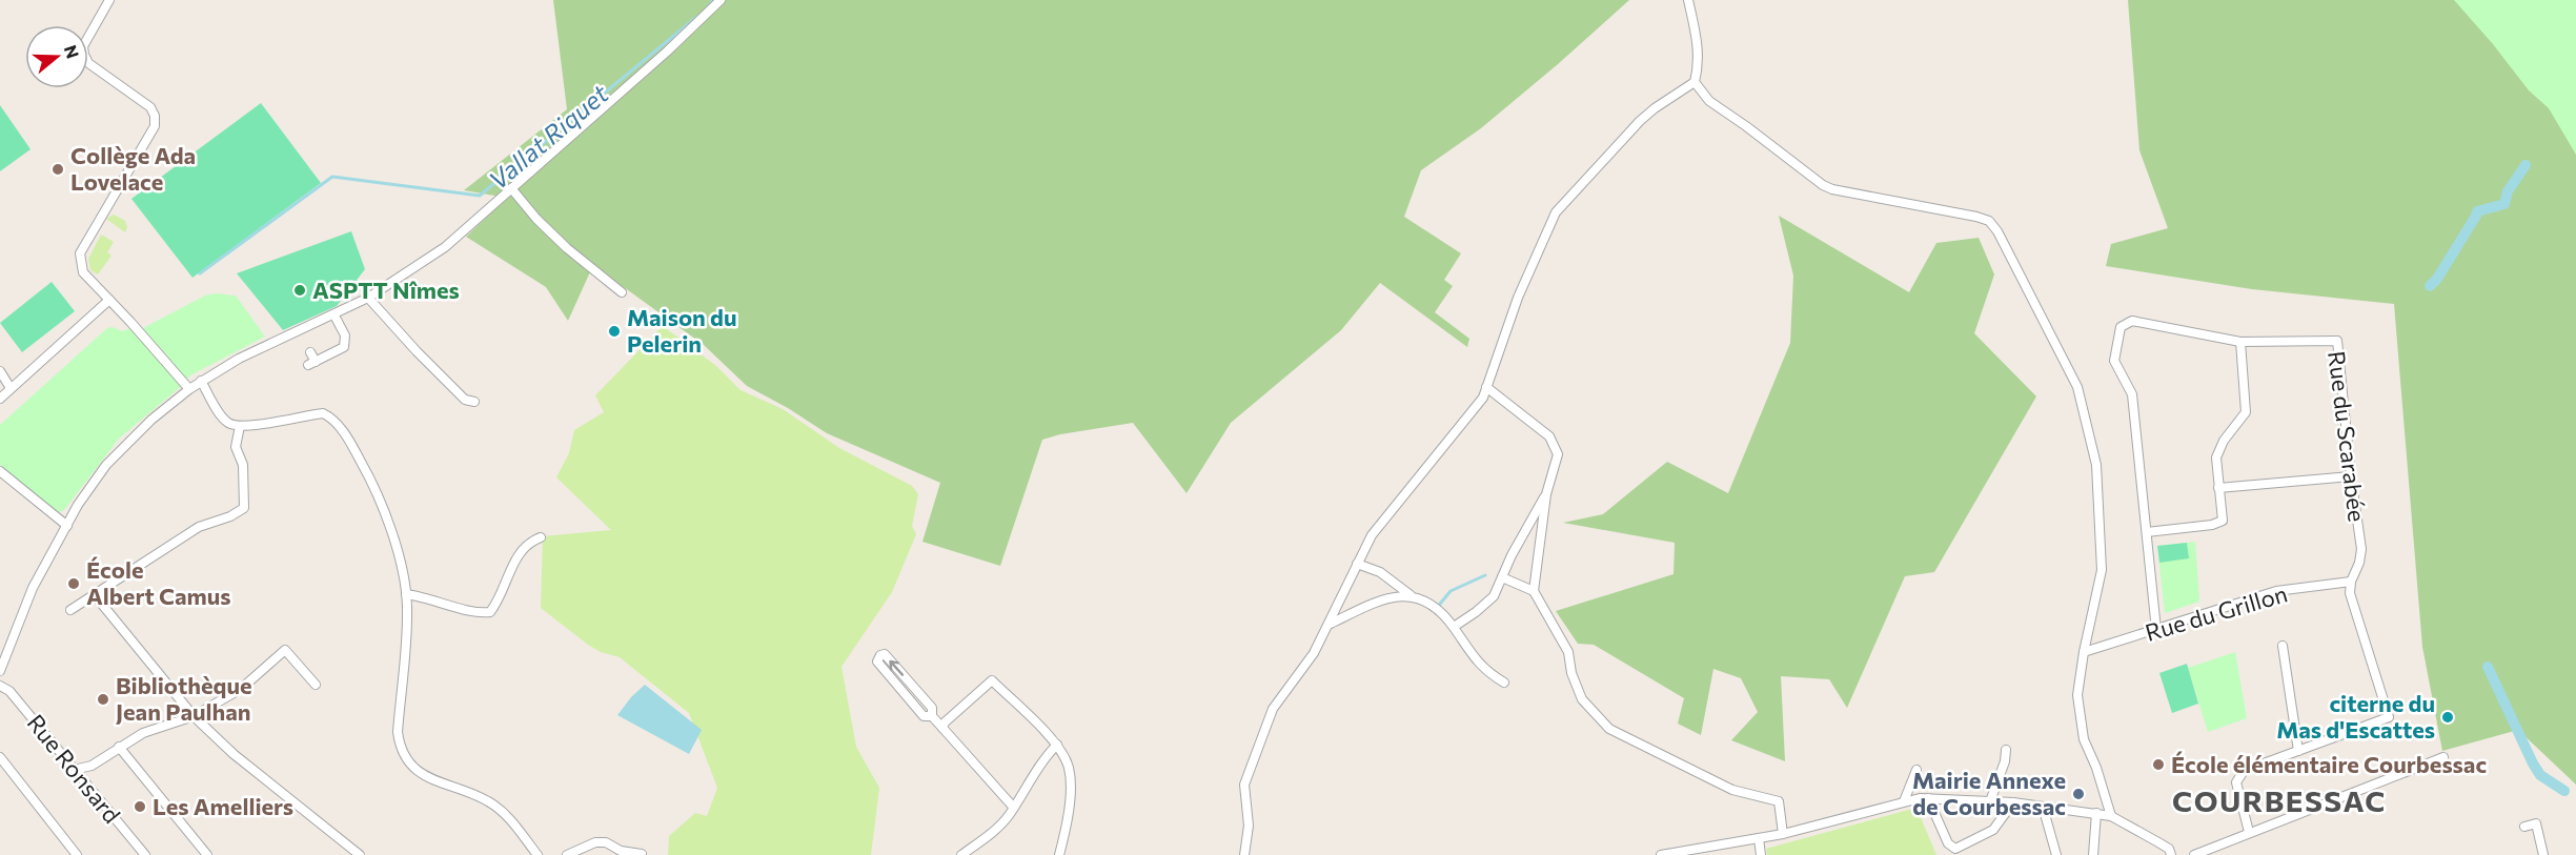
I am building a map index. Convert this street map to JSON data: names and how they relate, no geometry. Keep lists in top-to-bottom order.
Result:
{
  "streets": {
    "street": ["Rue du Scarabée", "Rue du Grillon", "Rue Ronsard"]
  },
  "crossings": [
    ["Rue du Scarabée", "Rue du Grillon"]
  ],
  "districts": ["COURBESSAC"],
  "water": ["Vallat Riquet"],
  "places": [
    "Collège Ada Lovelace",
    "ASPTT Nîmes",
    "Maison du Pelerin",
    "École Albert Camus",
    "Bibliothèque Jean Paulhan",
    "citerne du Mas d'Escattes",
    "École élémentaire Courbessac",
    "Mairie Annexe de Courbessac",
    "Les Amelliers"
  ],
  "north": "right"
}
